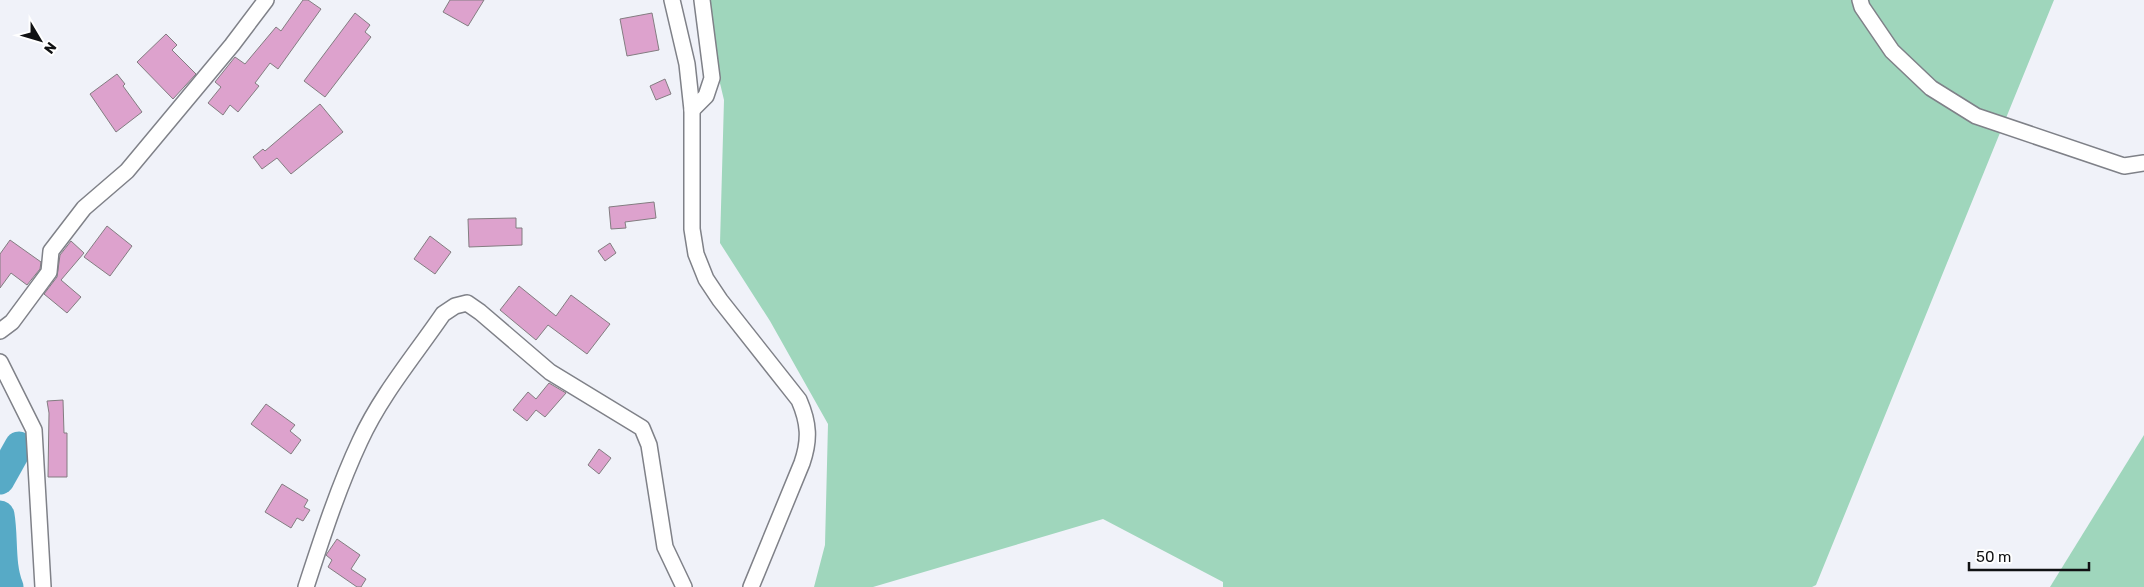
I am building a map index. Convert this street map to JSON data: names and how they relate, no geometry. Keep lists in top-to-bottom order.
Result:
{
  "scale_bar": "50 m",
  "north": "bottom right"
}
